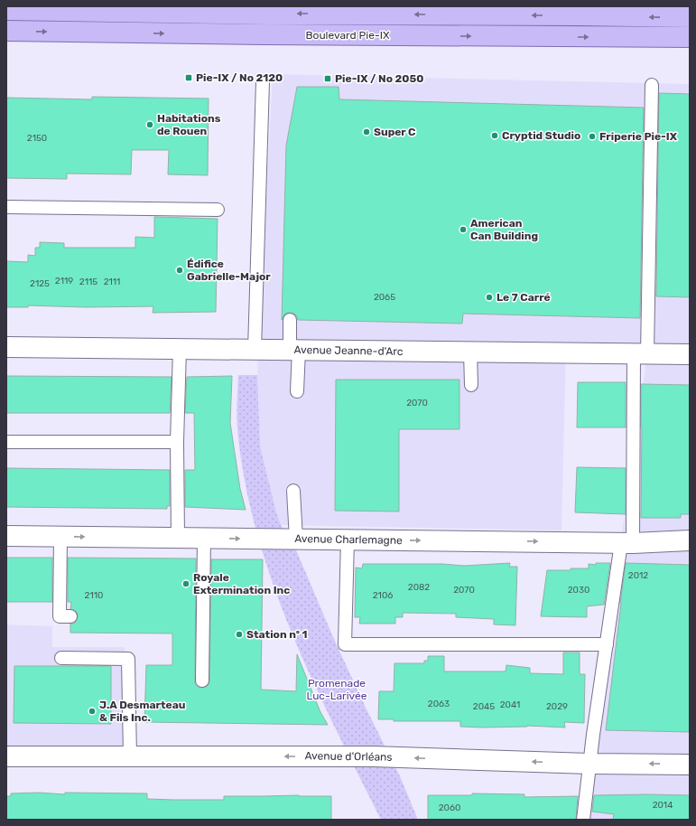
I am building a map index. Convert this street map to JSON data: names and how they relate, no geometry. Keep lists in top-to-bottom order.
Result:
{
  "streets": {
    "main road": ["Boulevard Pie-IX"],
    "street": ["Avenue Jeanne-d'Arc", "Avenue Charlemagne", "Avenue d'Orléans"]
  },
  "one_way": ["Avenue Charlemagne", "Avenue d'Orléans"],
  "parks": ["Promenade Luc-Larivée"],
  "places": {
    "transit": ["Pie-IX / No 2120", "Pie-IX / No 2050"],
    "other": [
      "Habitations de Rouen",
      "Super C",
      "Cryptid Studio",
      "Friperie Pie-IX",
      "American Can Building",
      "Édifice Gabrielle-Major",
      "Le 7 Carré",
      "Royale Extermination Inc",
      "Station nº 1",
      "J.A Desmarteau & Fils Inc."
    ]
  },
  "house_numbers": [
    "2150",
    "2119",
    "2115",
    "2111",
    "2125",
    "2065",
    "2070",
    "2012",
    "2082",
    "2070",
    "2030",
    "2110",
    "2106",
    "2063",
    "2041",
    "2045",
    "2029",
    "2014",
    "2060"
  ]
}
